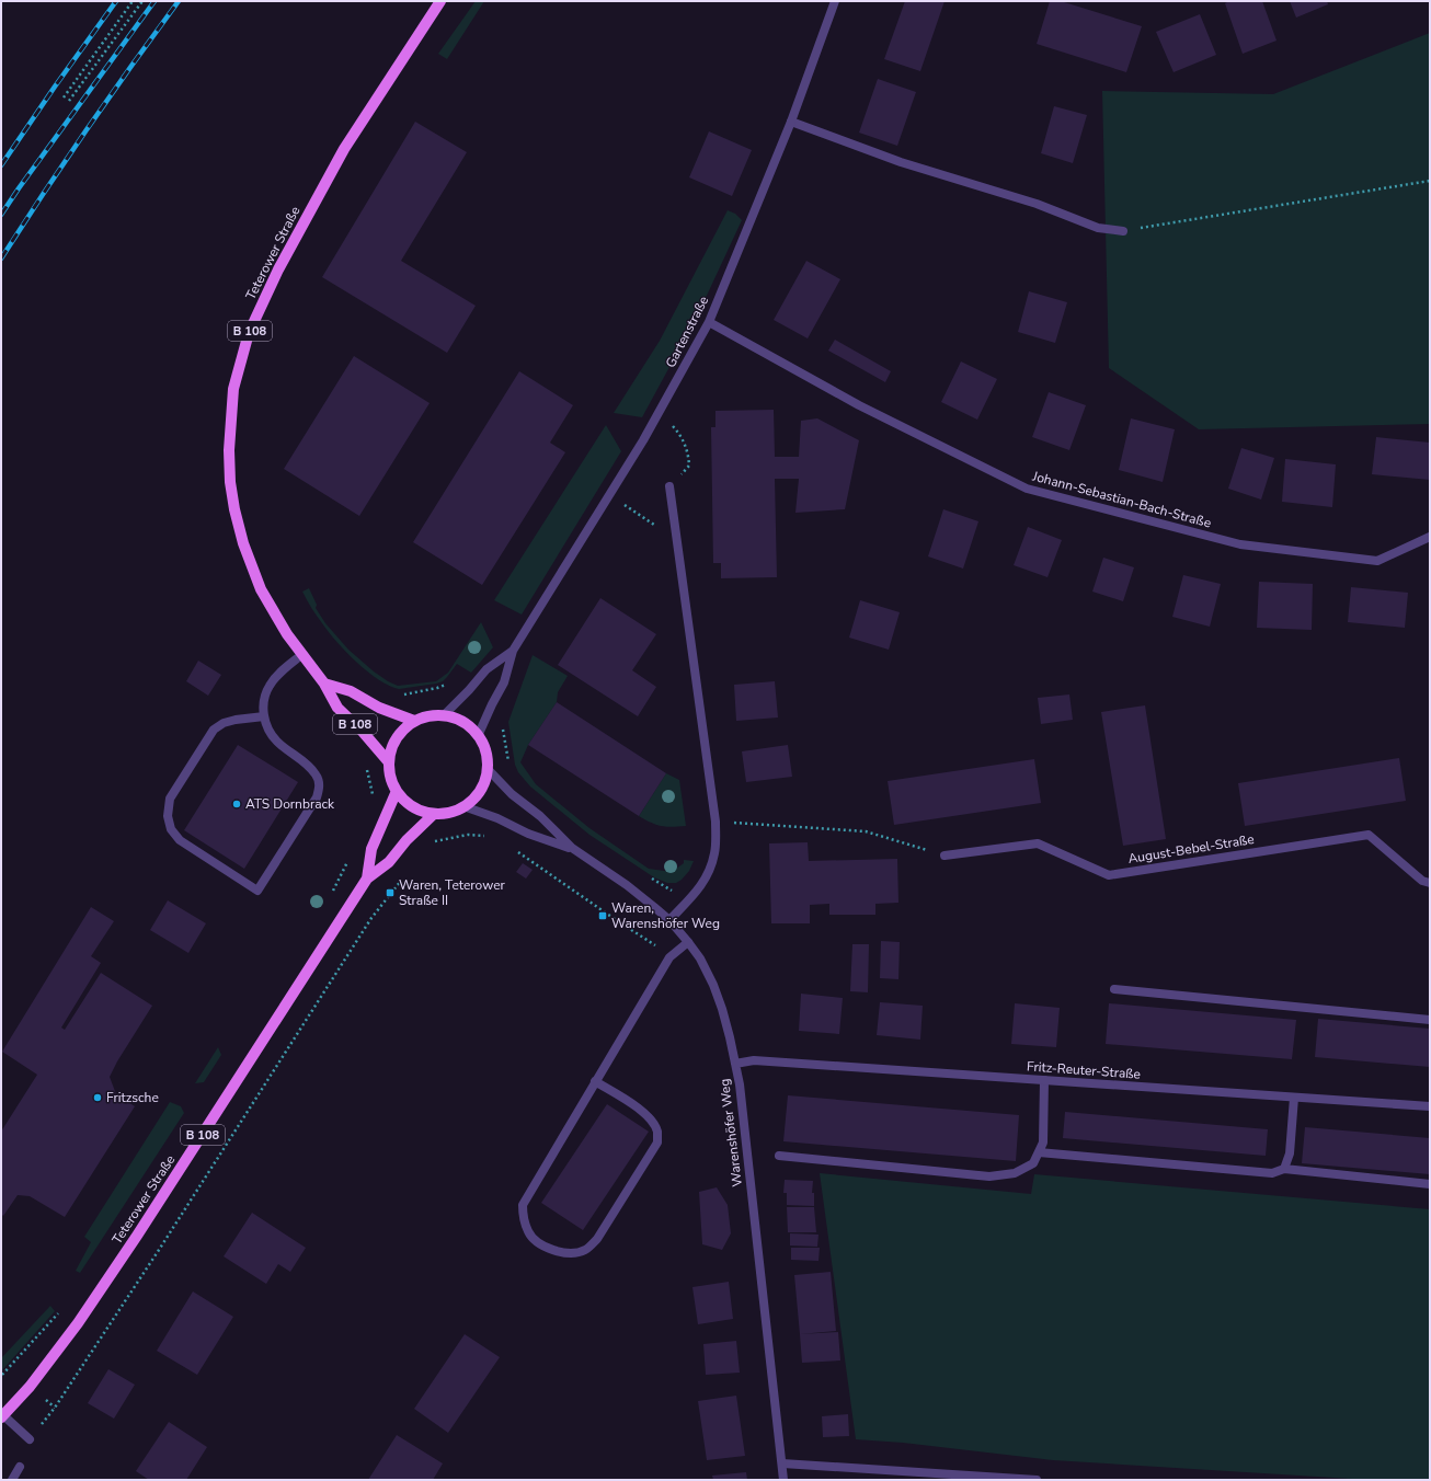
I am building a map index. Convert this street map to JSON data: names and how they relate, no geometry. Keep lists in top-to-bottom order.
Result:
{
  "streets": {
    "main road": ["Teterower Straße", "B 108"],
    "street": [
      "Gartenstraße",
      "Johann-Sebastian-Bach-Straße",
      "August-Bebel-Straße",
      "Fritz-Reuter-Straße",
      "Warenshöfer Weg"
    ]
  },
  "crossings": [
    ["Teterower Straße", "B 108"],
    ["Teterower Straße", "Gartenstraße"],
    ["Teterower Straße", "Warenshöfer Weg"],
    ["B 108", "Gartenstraße"],
    ["B 108", "Warenshöfer Weg"],
    ["Gartenstraße", "Johann-Sebastian-Bach-Straße"],
    ["Gartenstraße", "Warenshöfer Weg"],
    ["Fritz-Reuter-Straße", "Warenshöfer Weg"]
  ],
  "places": {
    "other": ["ATS Dornbrack", "Fritzsche"],
    "transit": ["Waren, Teterower Straße II", "Waren, Warenshöfer Weg"]
  }
}
